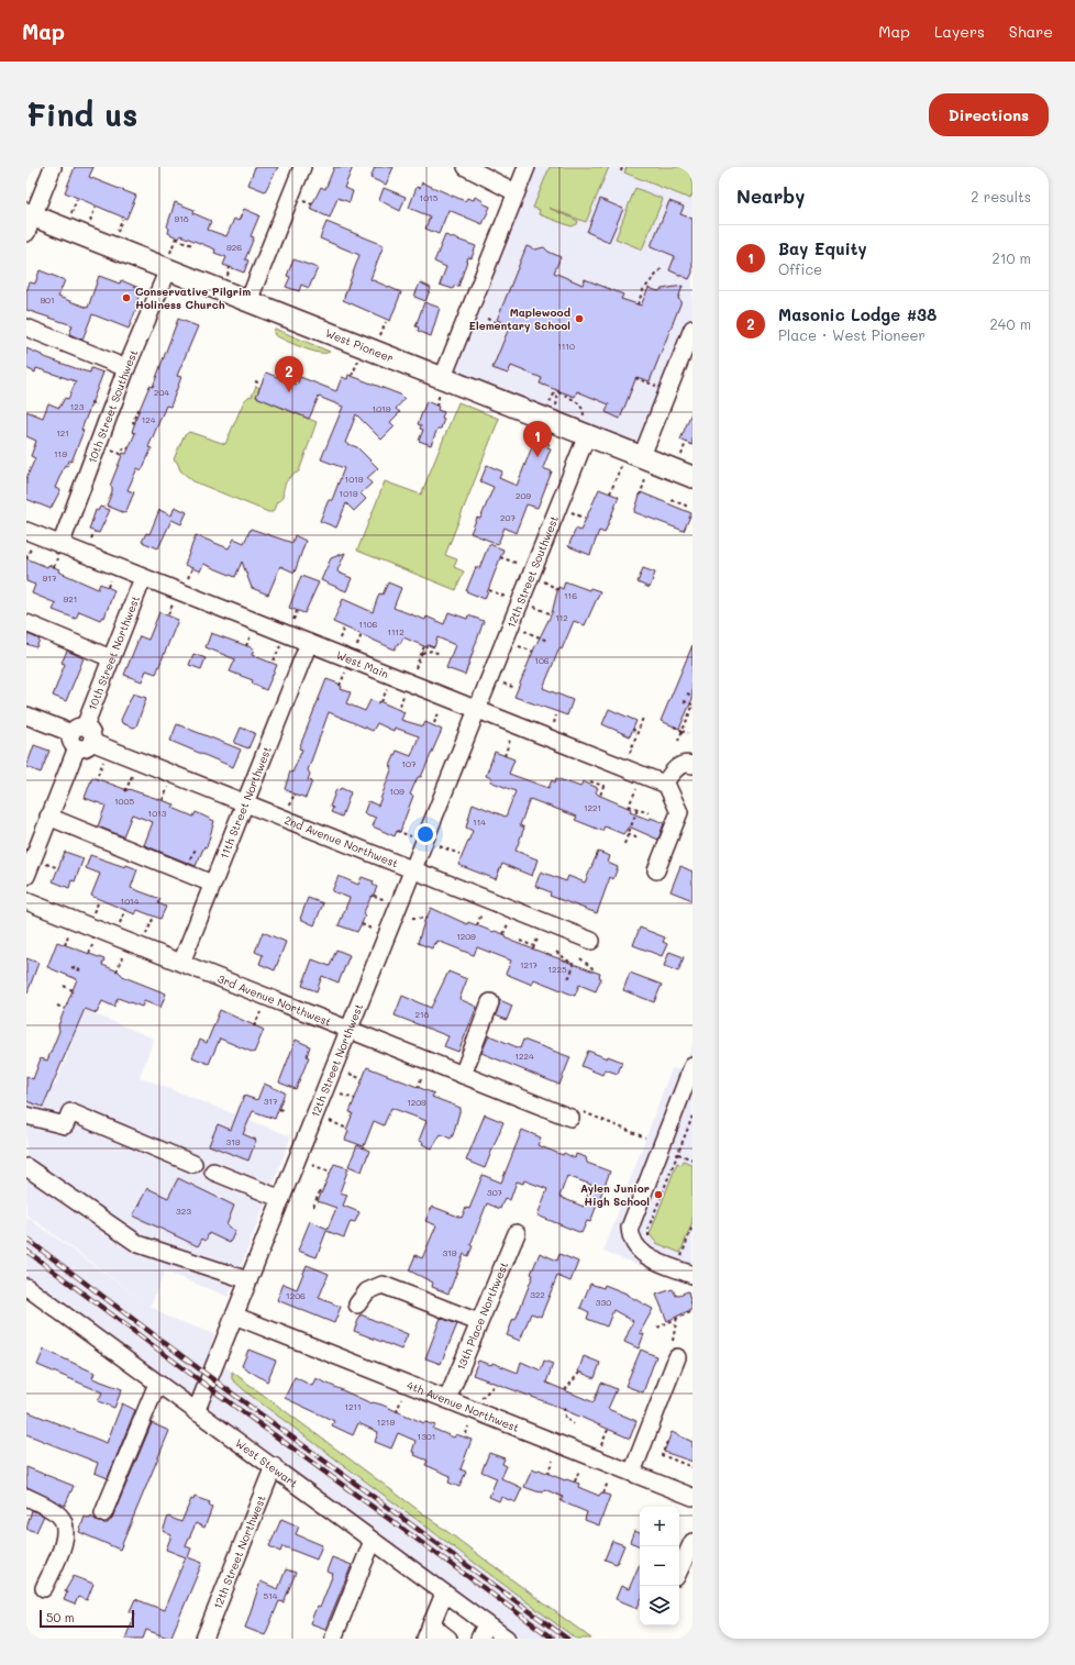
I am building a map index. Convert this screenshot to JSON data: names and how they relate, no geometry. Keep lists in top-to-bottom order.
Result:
{
  "streets": {
    "main road": ["West Pioneer"],
    "street": [
      "10th Street Southwest",
      "12th Street Southwest",
      "10th Street Northwest",
      "West Main",
      "11th Street Northwest",
      "2nd Avenue Northwest",
      "3rd Avenue Northwest",
      "12th Street Northwest",
      "13th Place Northwest",
      "4th Avenue Northwest",
      "West Stewart"
    ]
  },
  "crossings": [
    ["West Pioneer", "10th Street Southwest"],
    ["West Pioneer", "12th Street Southwest"],
    ["10th Street Southwest", "West Main"],
    ["12th Street Southwest", "West Main"],
    ["12th Street Southwest", "12th Street Northwest"],
    ["10th Street Northwest", "West Main"],
    ["10th Street Northwest", "2nd Avenue Northwest"],
    ["West Main", "11th Street Northwest"],
    ["West Main", "12th Street Northwest"],
    ["11th Street Northwest", "2nd Avenue Northwest"],
    ["11th Street Northwest", "3rd Avenue Northwest"],
    ["2nd Avenue Northwest", "12th Street Northwest"],
    ["3rd Avenue Northwest", "12th Street Northwest"],
    ["12th Street Northwest", "4th Avenue Northwest"],
    ["12th Street Northwest", "West Stewart"],
    ["13th Place Northwest", "4th Avenue Northwest"]
  ],
  "places": ["Conservative Pilgrim Holiness Church", "Maplewood Elementary School", "Aylen Junior High School"],
  "house_numbers": [
    "1015",
    "918",
    "926",
    "901",
    "1110",
    "204",
    "123",
    "1019",
    "124",
    "121",
    "119",
    "1019",
    "1019",
    "209",
    "207",
    "917",
    "116",
    "921",
    "112",
    "1106",
    "1112",
    "106",
    "107",
    "109",
    "1005",
    "1221",
    "1013",
    "114",
    "1014",
    "1209",
    "1217",
    "1225",
    "218",
    "1224",
    "317",
    "1209",
    "319",
    "307",
    "323",
    "319",
    "322",
    "1206",
    "330",
    "1211",
    "1219",
    "1301",
    "514"
  ],
  "scale_bar": "50 m",
  "page": {
    "header": "Map",
    "nav": ["Map", "Layers", "Share"],
    "buttons": "Directions",
    "title": "Find us",
    "heading": ["Nearby", "2 results"],
    "list": [
      {
        "mark": "1",
        "name": "Bay Equity",
        "note": "Office",
        "value": "210 m"
      },
      {
        "mark": "2",
        "name": "Masonic Lodge #38",
        "note": "Place · West Pioneer",
        "value": "240 m"
      }
    ],
    "pins": ["2", "1"],
    "map_buttons": ["+", "−"],
    "scale": "50 m"
  }
}
